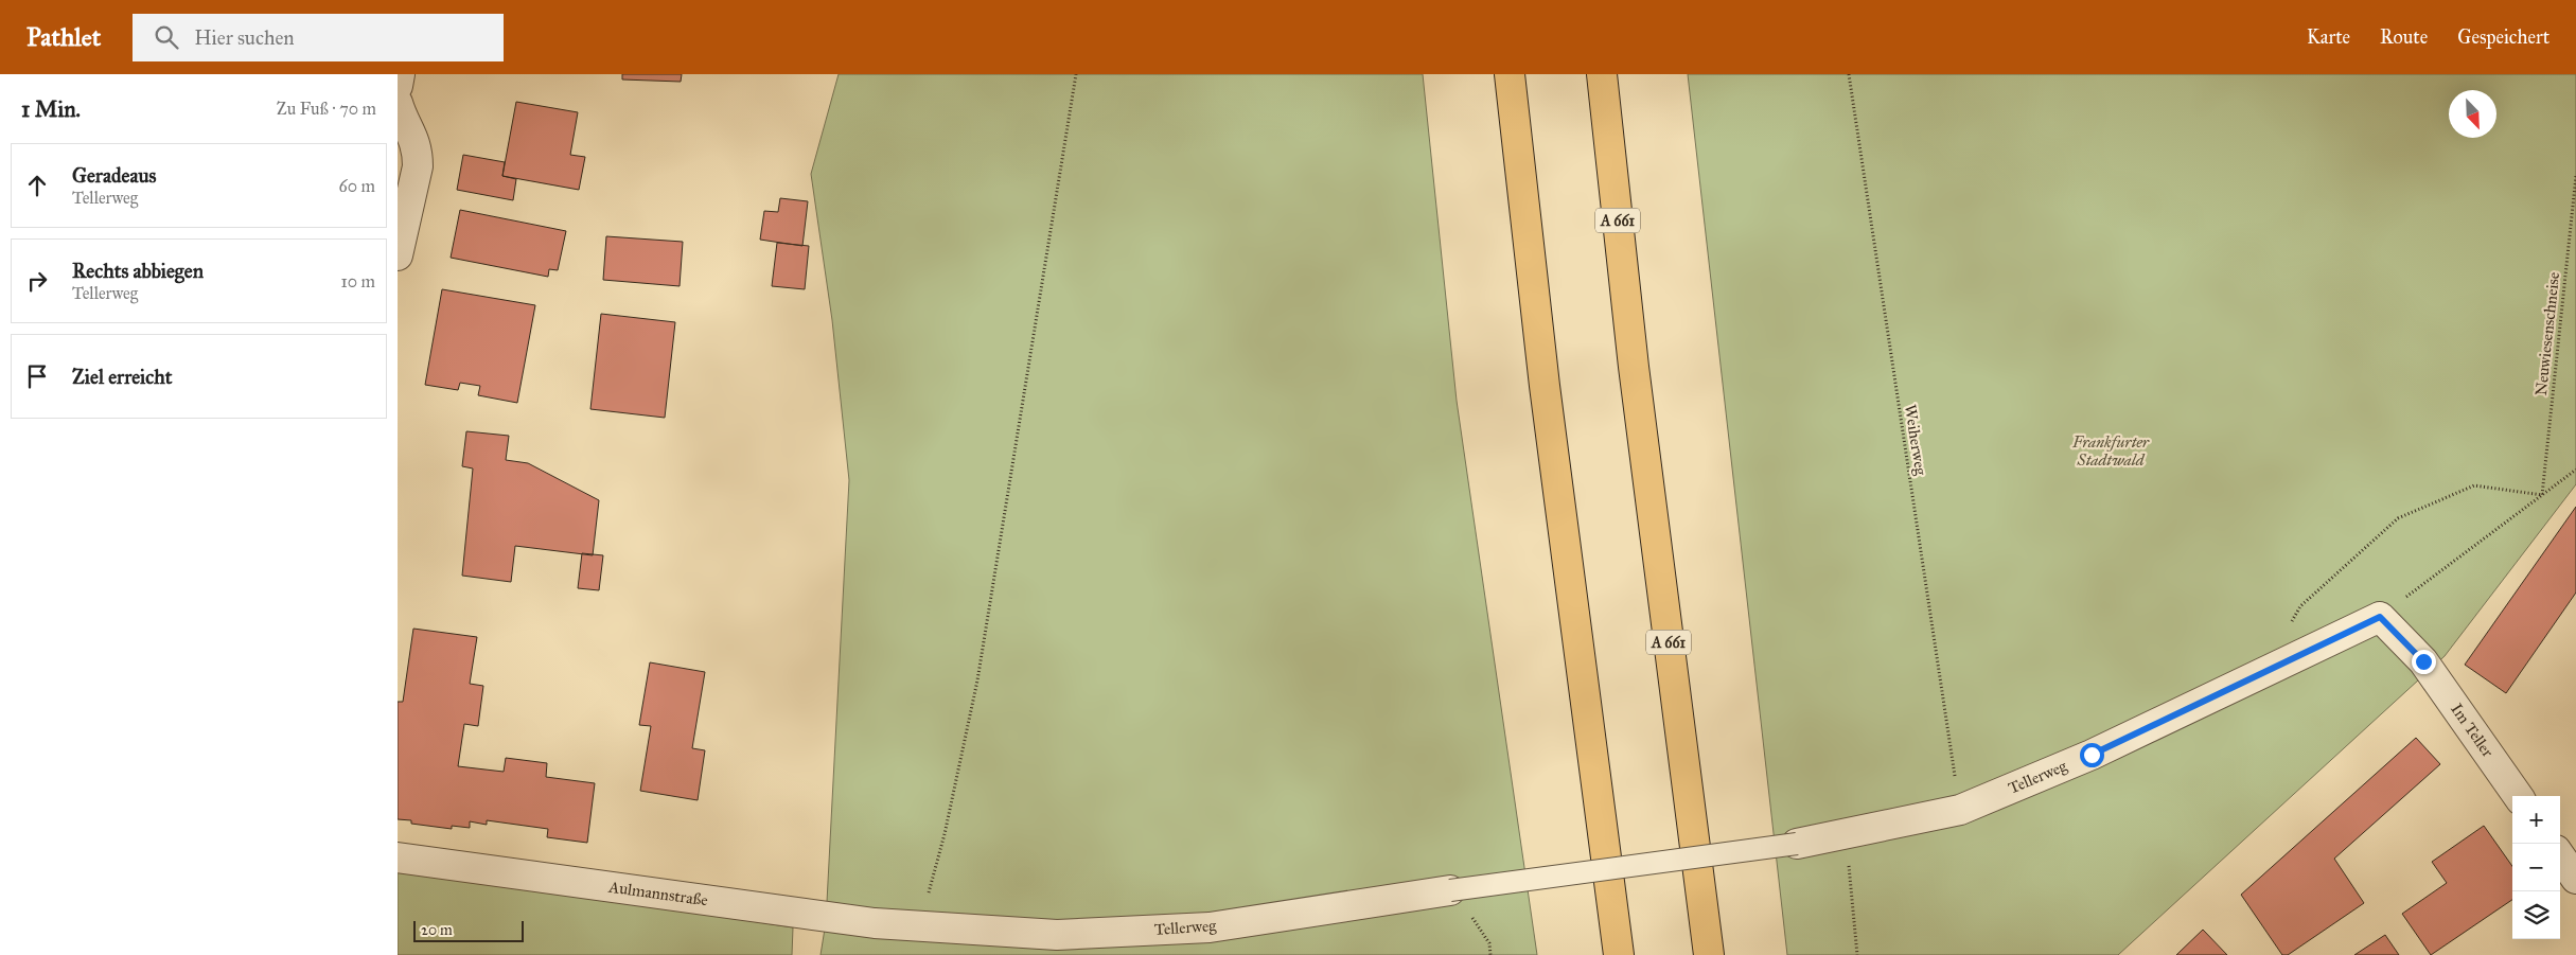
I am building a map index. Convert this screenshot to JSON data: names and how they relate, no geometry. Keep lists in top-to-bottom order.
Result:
{
  "streets": {
    "highway": ["A 661"],
    "street": ["Im Teller", "Tellerweg", "Aulmannstraße"],
    "path": ["Neuwiesenschneise", "Weiherweg"]
  },
  "crossings": [
    ["Weiherweg", "Tellerweg"],
    ["Im Teller", "Tellerweg"],
    ["Tellerweg", "Aulmannstraße"]
  ],
  "parks": ["Frankfurter Stadtwald"],
  "scale_bar": "20 m",
  "north": "bottom right",
  "page": {
    "header": "Pathlet",
    "search": "Hier suchen",
    "nav": ["Karte", "Route", "Gespeichert"],
    "heading": ["1 Min.", "Zu Fuß · 70 m"],
    "list": [
      ["Geradeaus", "Tellerweg", "60 m"],
      ["Rechts abbiegen", "Tellerweg", "10 m"],
      "Ziel erreicht"
    ],
    "map_buttons": ["+", "−"],
    "scale": "20 m"
  }
}
